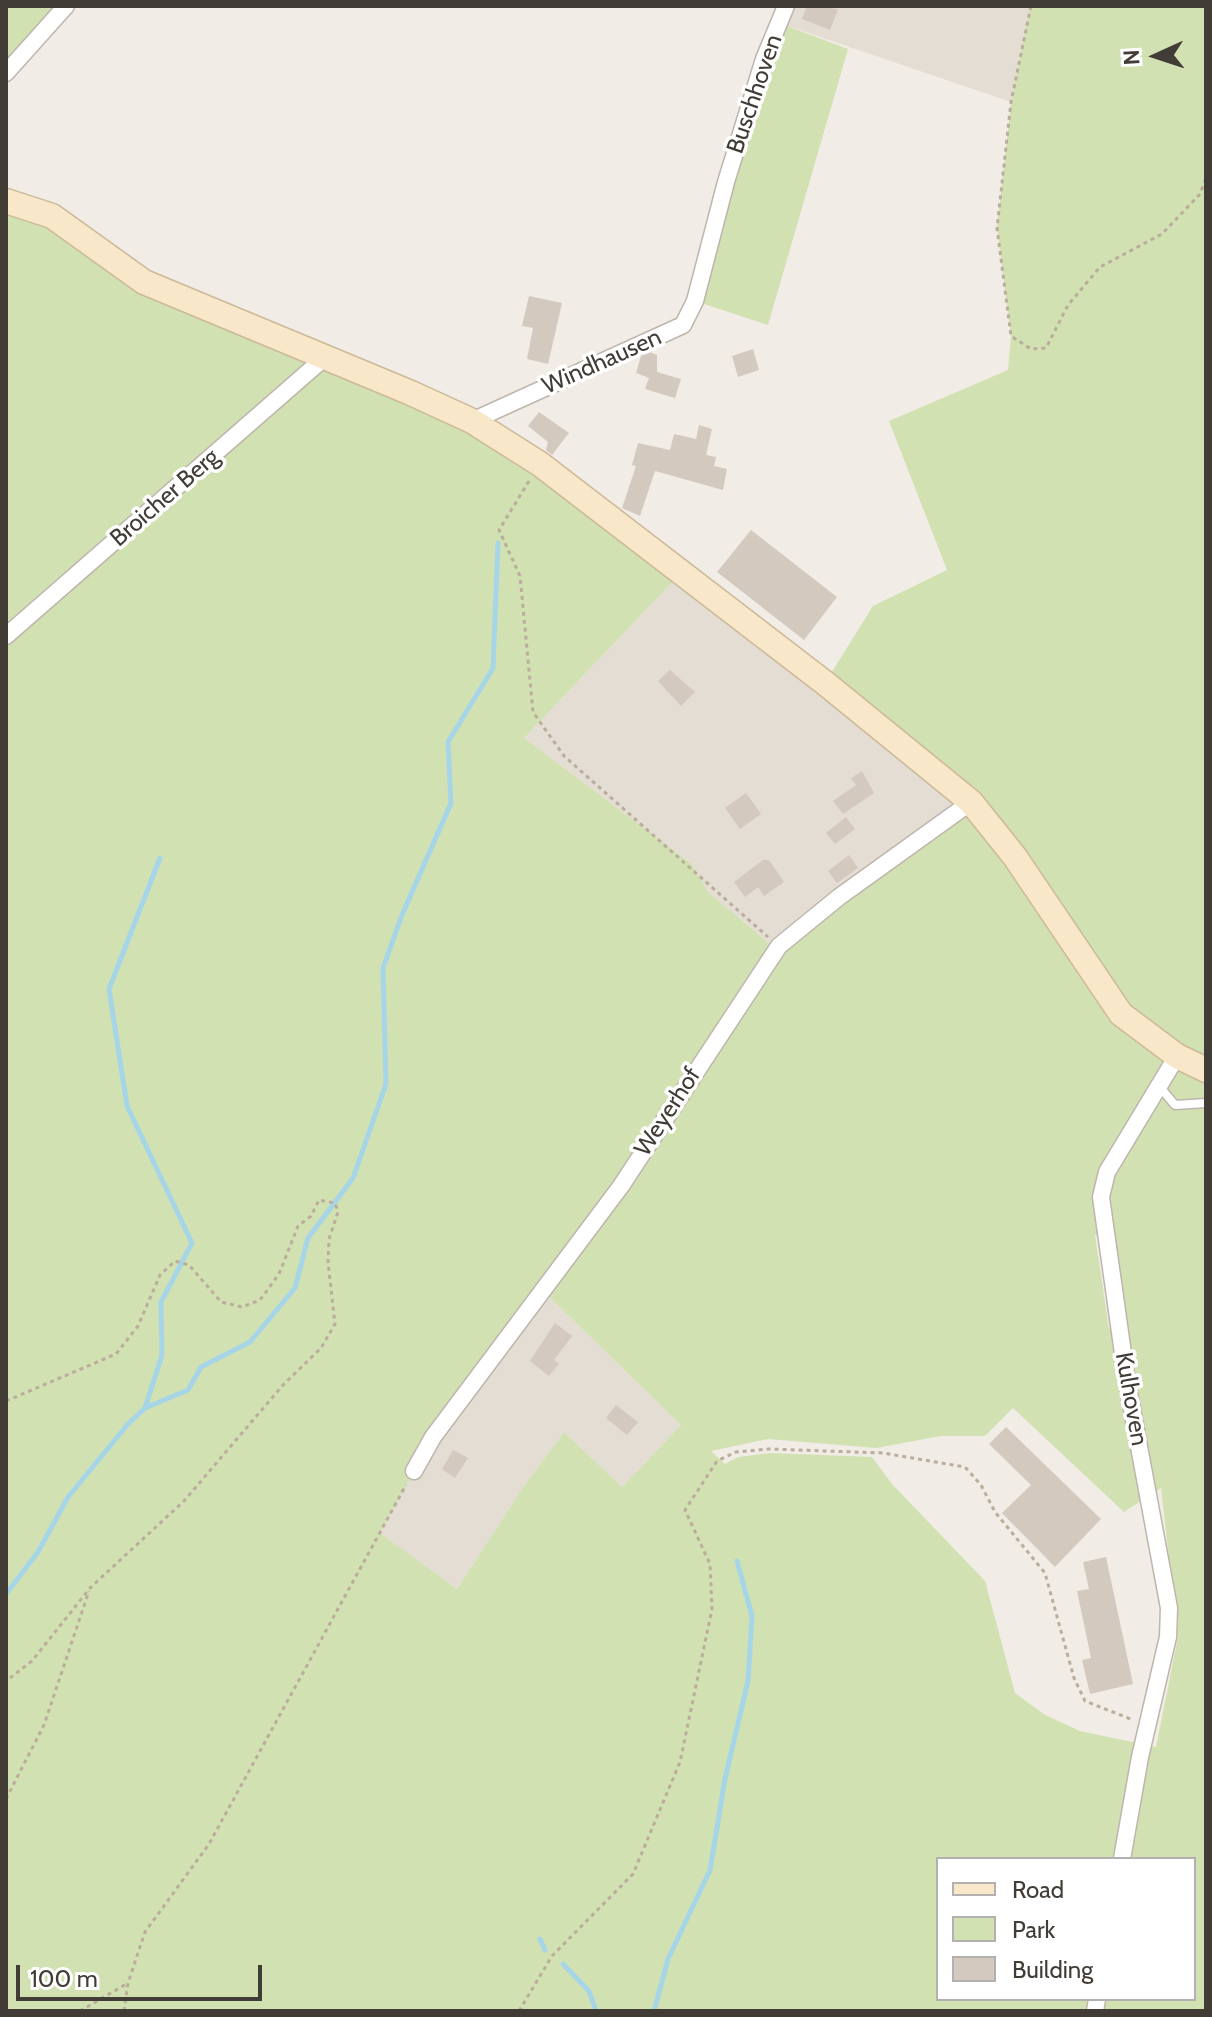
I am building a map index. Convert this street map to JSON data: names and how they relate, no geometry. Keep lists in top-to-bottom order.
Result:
{
  "streets": {
    "street": [
      "Buschhoven",
      "Windhausen",
      "Broicher Berg",
      "Weyerhof",
      "Kulhoven"
    ]
  },
  "crossings": [
    ["Buschhoven", "Windhausen"]
  ],
  "legend": ["Road", "Park", "Building"],
  "scale_bar": "100 m",
  "north": "left"
}
